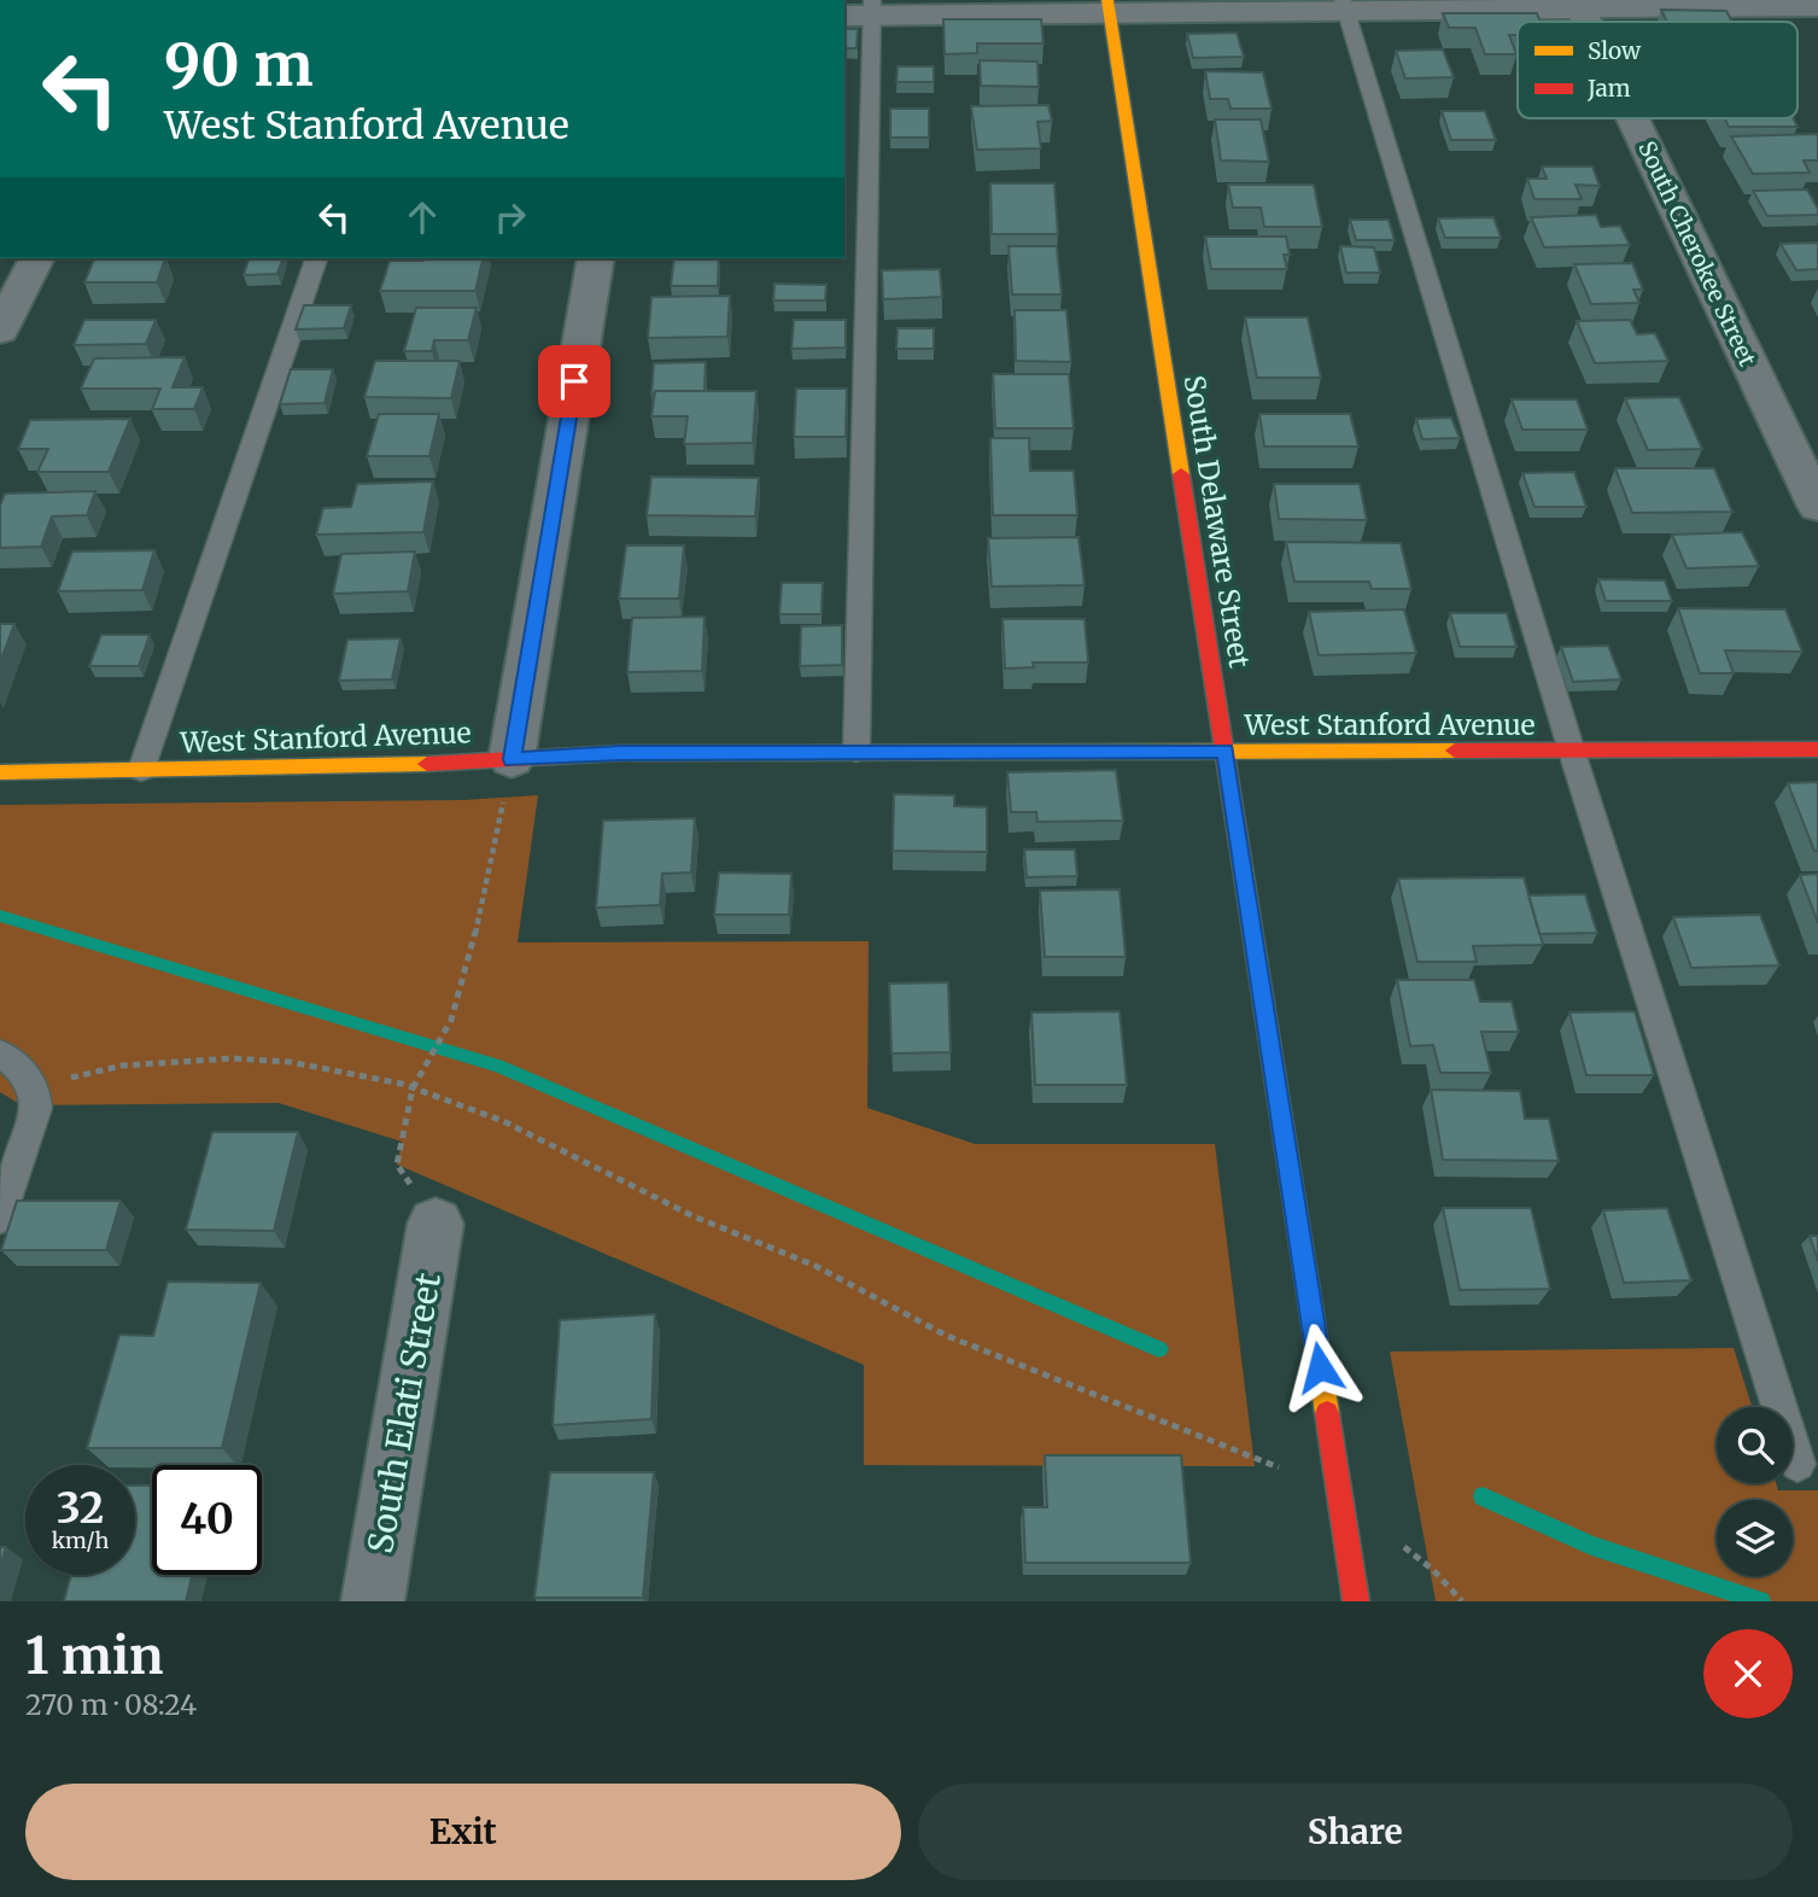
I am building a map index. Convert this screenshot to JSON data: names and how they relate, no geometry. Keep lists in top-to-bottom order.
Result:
{
  "streets": {
    "street": [
      "South Cherokee Street",
      "South Delaware Street",
      "West Stanford Avenue",
      "South Elati Street"
    ]
  },
  "crossings": [
    ["South Delaware Street", "West Stanford Avenue"]
  ],
  "legend": ["Slow", "Jam"],
  "page": {
    "turn": ["90 m", "West Stanford Avenue"],
    "speed": "32 km/h",
    "limit": "40",
    "heading": ["1 min", "270 m · 08:24"],
    "buttons": ["Exit", "Share"]
  }
}
